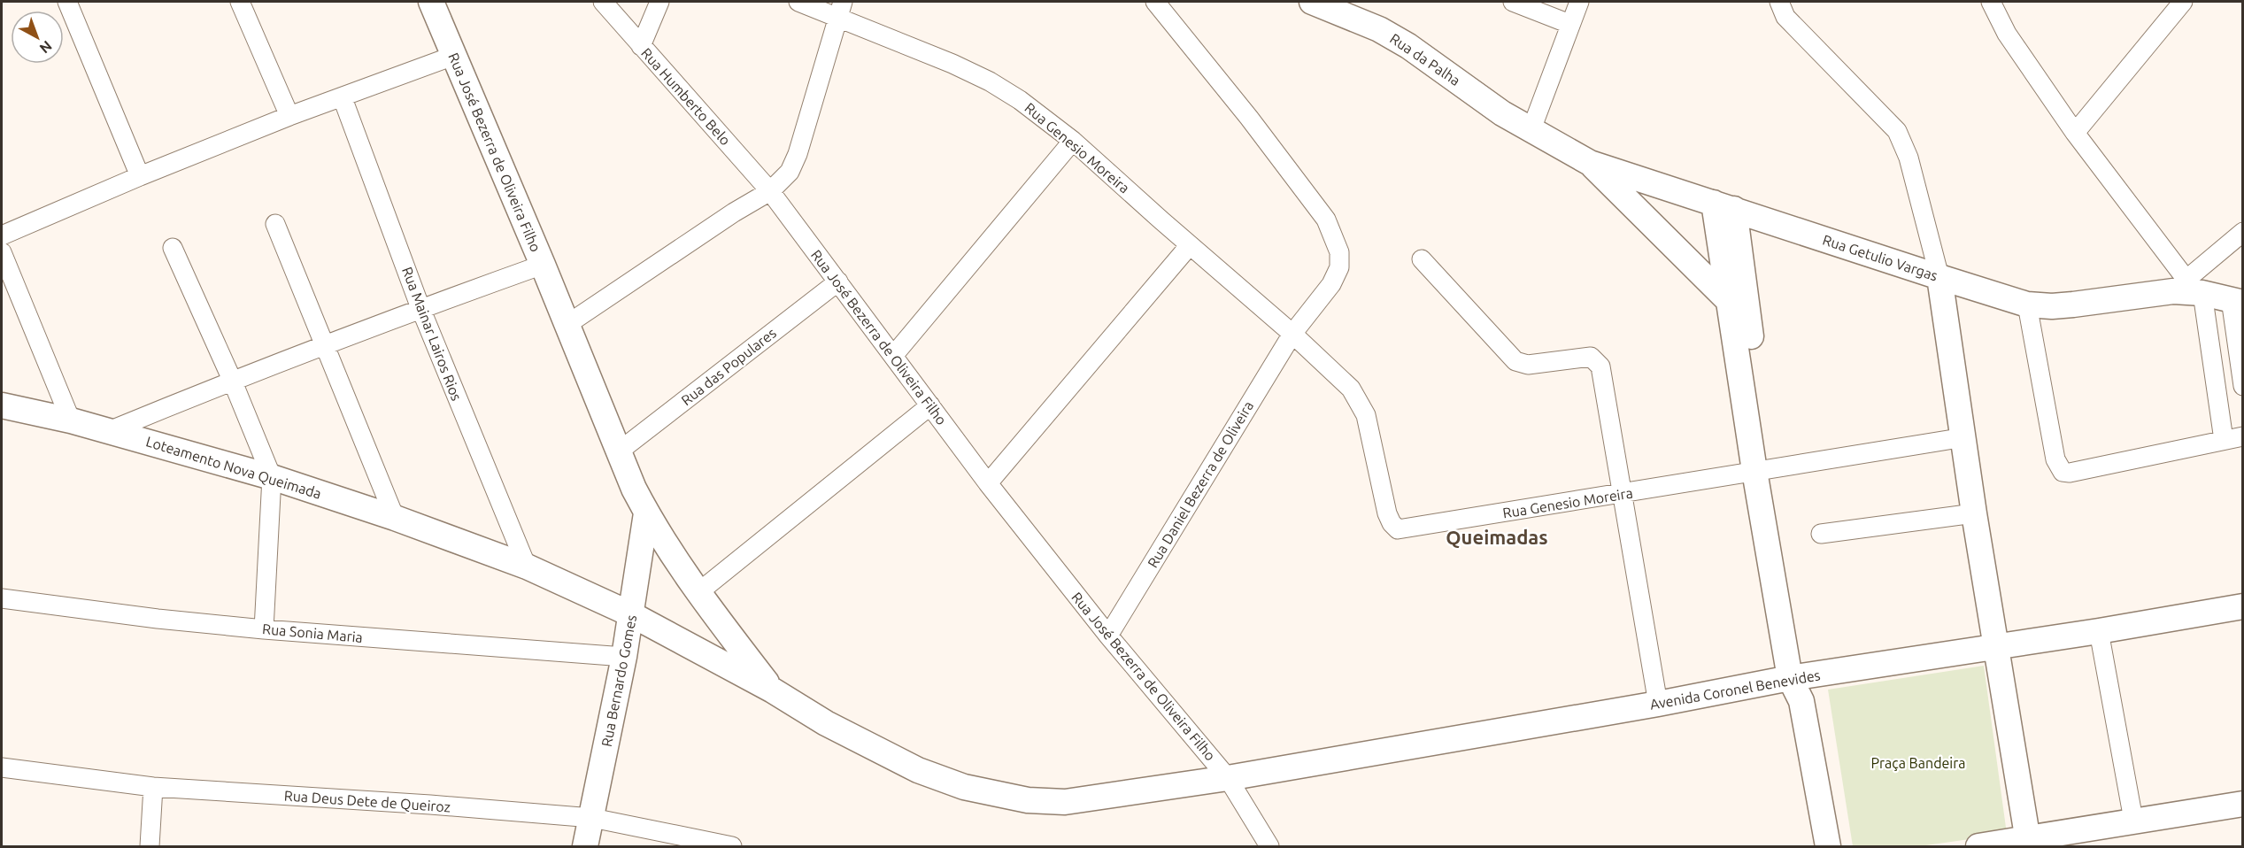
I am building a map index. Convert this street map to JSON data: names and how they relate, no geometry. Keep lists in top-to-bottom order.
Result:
{
  "streets": {
    "street": [
      "Rua da Palha",
      "Rua Humberto Belo",
      "Rua Genesio Moreira",
      "Rua José Bezerra de Oliveira Filho",
      "Rua Getulio Vargas",
      "Rua Mainar Lairos Rios",
      "Rua das Populares",
      "Loteamento Nova Queimada",
      "Rua Daniel Bezerra de Oliveira",
      "Rua Sonia Maria",
      "Rua Bernardo Gomes",
      "Avenida Coronel Benevides",
      "Rua Deus Dete de Queiroz"
    ]
  },
  "crossings": [
    ["Rua da Palha", "Rua Getulio Vargas"],
    ["Rua Humberto Belo", "Rua José Bezerra de Oliveira Filho"],
    ["Rua Genesio Moreira", "Rua Daniel Bezerra de Oliveira"],
    ["Rua José Bezerra de Oliveira Filho", "Rua das Populares"],
    ["Rua José Bezerra de Oliveira Filho", "Loteamento Nova Queimada"],
    ["Rua José Bezerra de Oliveira Filho", "Rua Daniel Bezerra de Oliveira"],
    ["Rua José Bezerra de Oliveira Filho", "Rua Bernardo Gomes"],
    ["Rua José Bezerra de Oliveira Filho", "Avenida Coronel Benevides"],
    ["Rua Mainar Lairos Rios", "Loteamento Nova Queimada"],
    ["Loteamento Nova Queimada", "Rua Bernardo Gomes"],
    ["Rua Sonia Maria", "Rua Bernardo Gomes"],
    ["Rua Bernardo Gomes", "Rua Deus Dete de Queiroz"]
  ],
  "districts": ["Queimadas"],
  "parks": ["Praça Bandeira"],
  "north": "bottom right"
}
